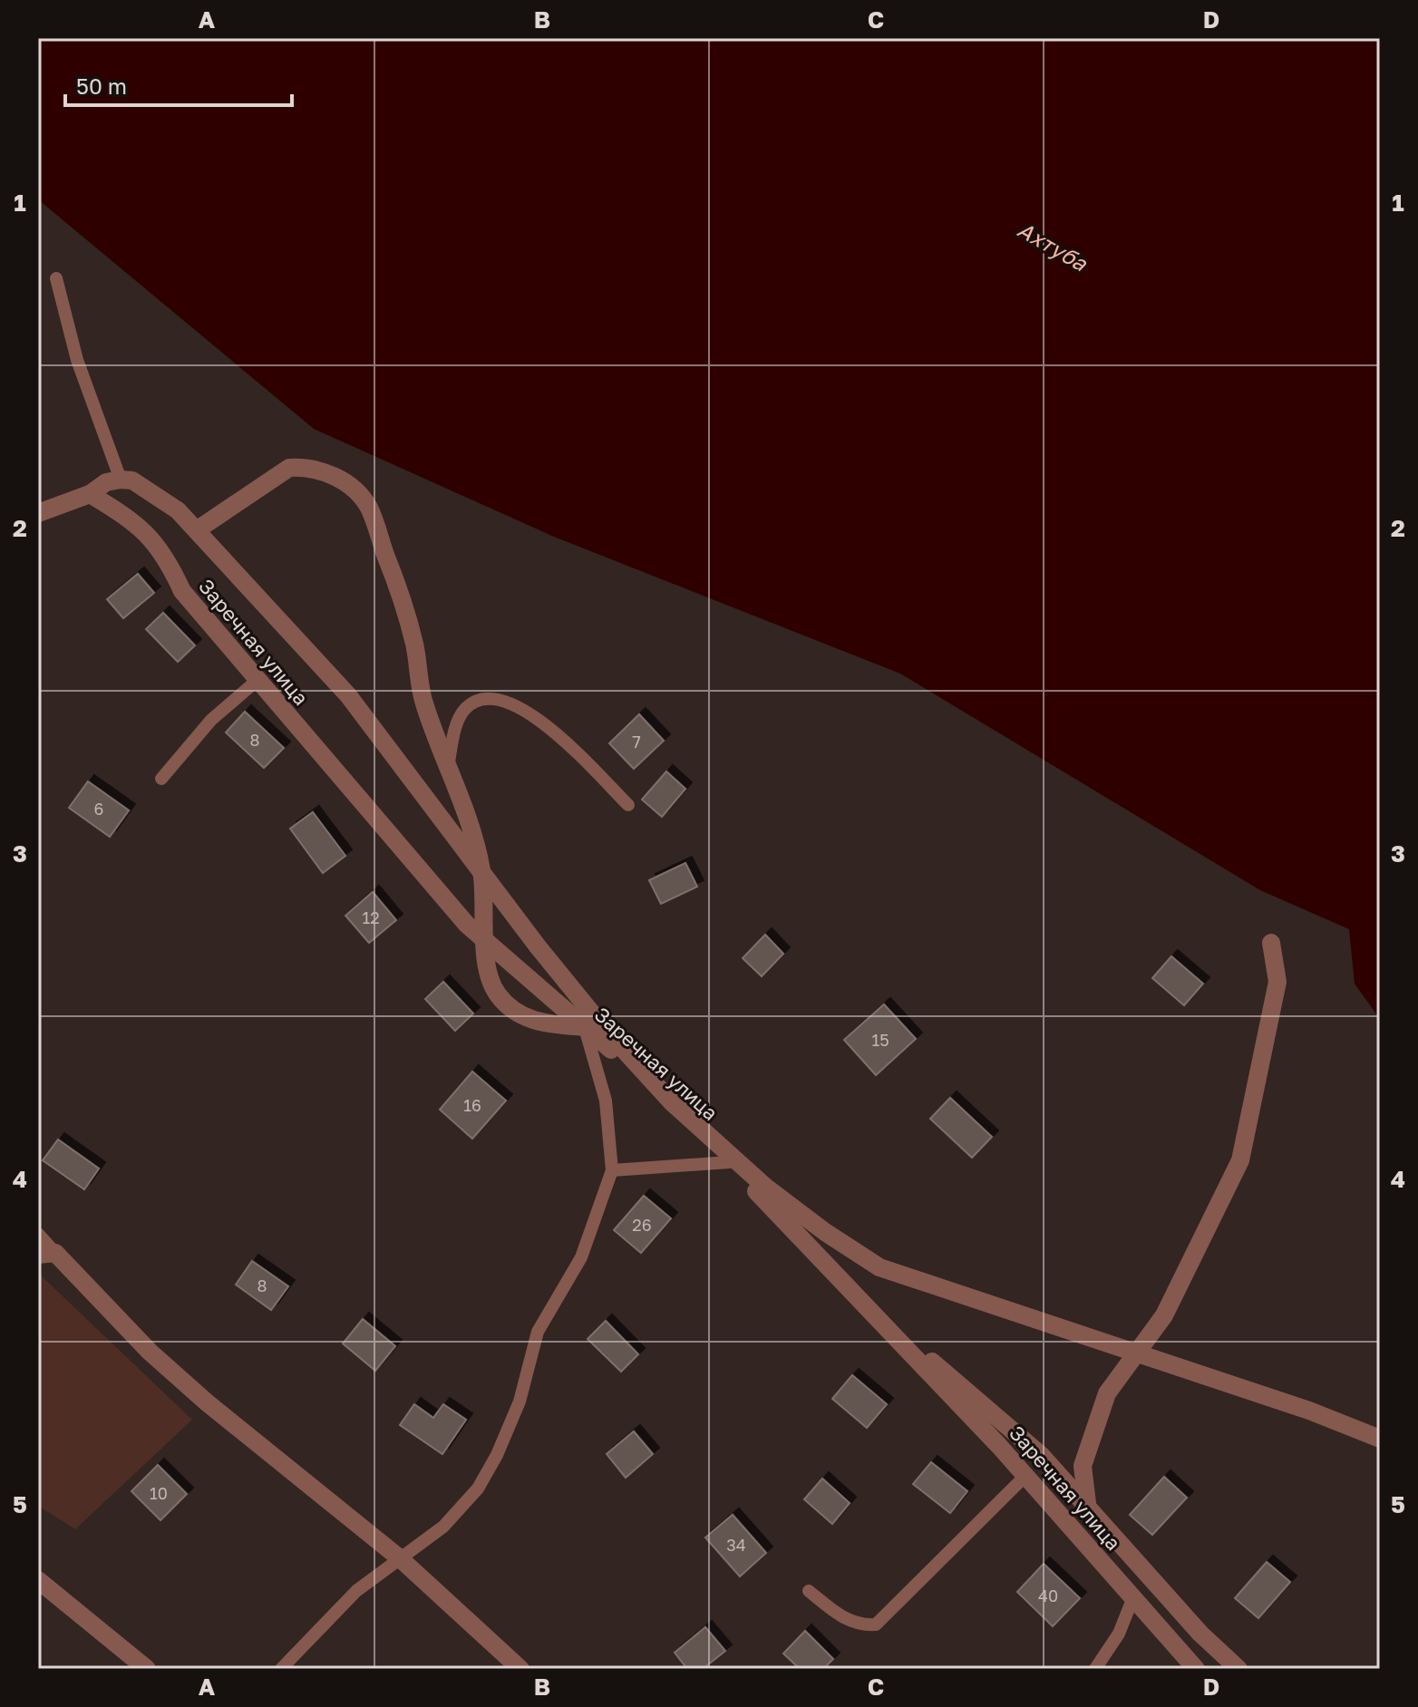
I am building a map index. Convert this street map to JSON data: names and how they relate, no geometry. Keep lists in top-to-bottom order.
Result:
{
  "streets": {
    "street": ["Заречная улица"]
  },
  "water": ["Ахтуба"],
  "house_numbers": [
    "8",
    "7",
    "6",
    "12",
    "15",
    "16",
    "26",
    "8",
    "10",
    "34",
    "40"
  ],
  "scale_bar": "50 m",
  "grid": {
    "columns": [
      "A",
      "B",
      "C",
      "D"
    ],
    "rows": [
      "1",
      "2",
      "3",
      "4",
      "5"
    ]
  }
}
